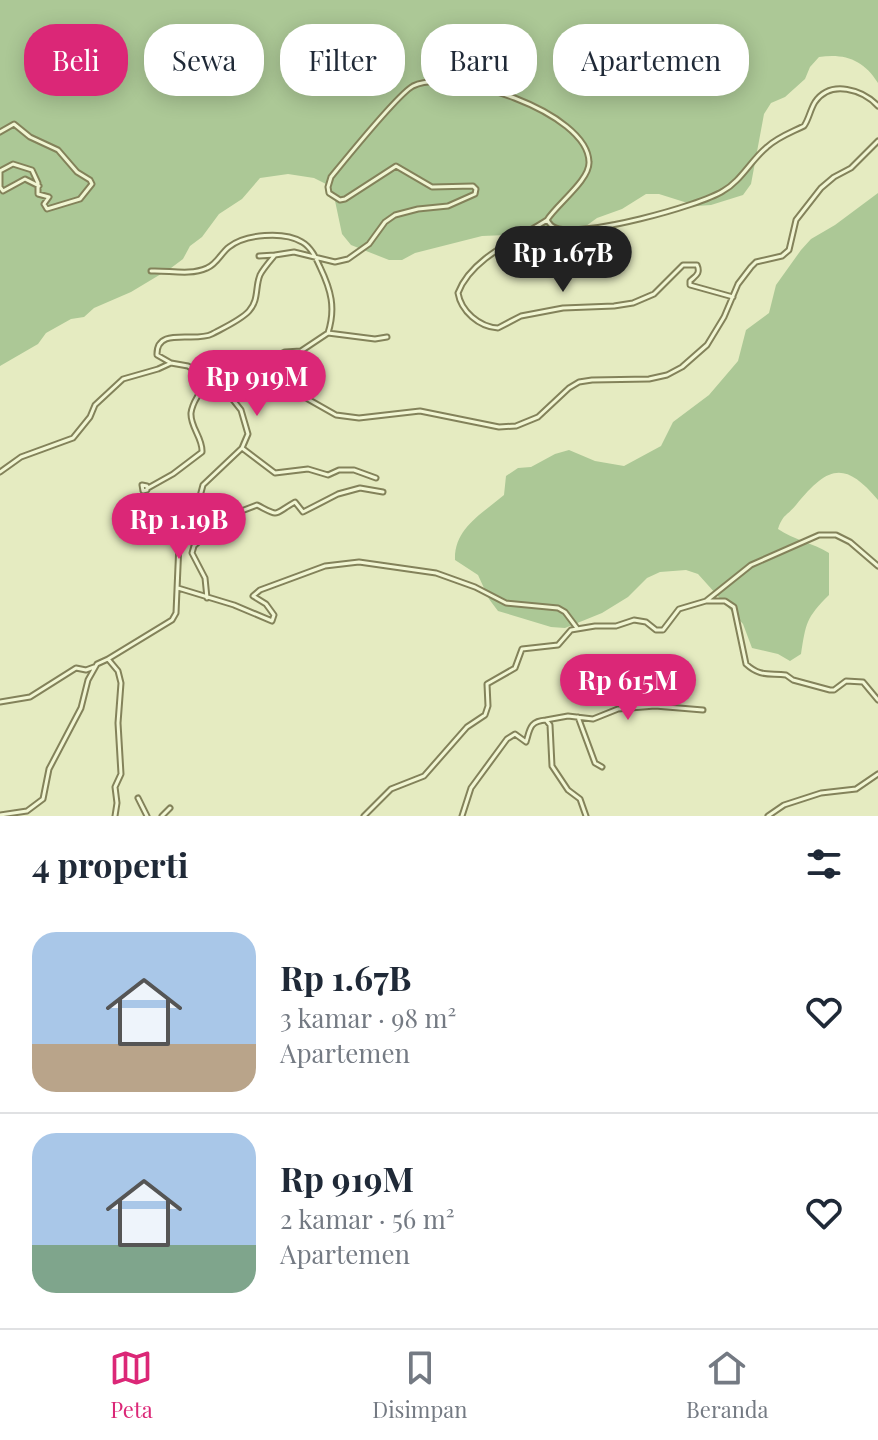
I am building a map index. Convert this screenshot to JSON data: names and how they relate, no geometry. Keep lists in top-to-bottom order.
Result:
{
  "page": {
    "chip": [
      "Beli",
      "Sewa",
      "Filter",
      "Baru",
      "Apartemen"
    ],
    "price": [
      "Rp 1.67B",
      "Rp 919M",
      "Rp 1.19B",
      "Rp 615M"
    ],
    "heading": "4 properti",
    "list": [
      {
        "name": "Rp 1.67B",
        "note": "3 kamar · 98 m² · Apartemen"
      },
      {
        "name": "Rp 919M",
        "note": "2 kamar · 56 m² · Apartemen"
      }
    ],
    "tabs": ["Peta", "Disimpan", "Beranda"]
  }
}
